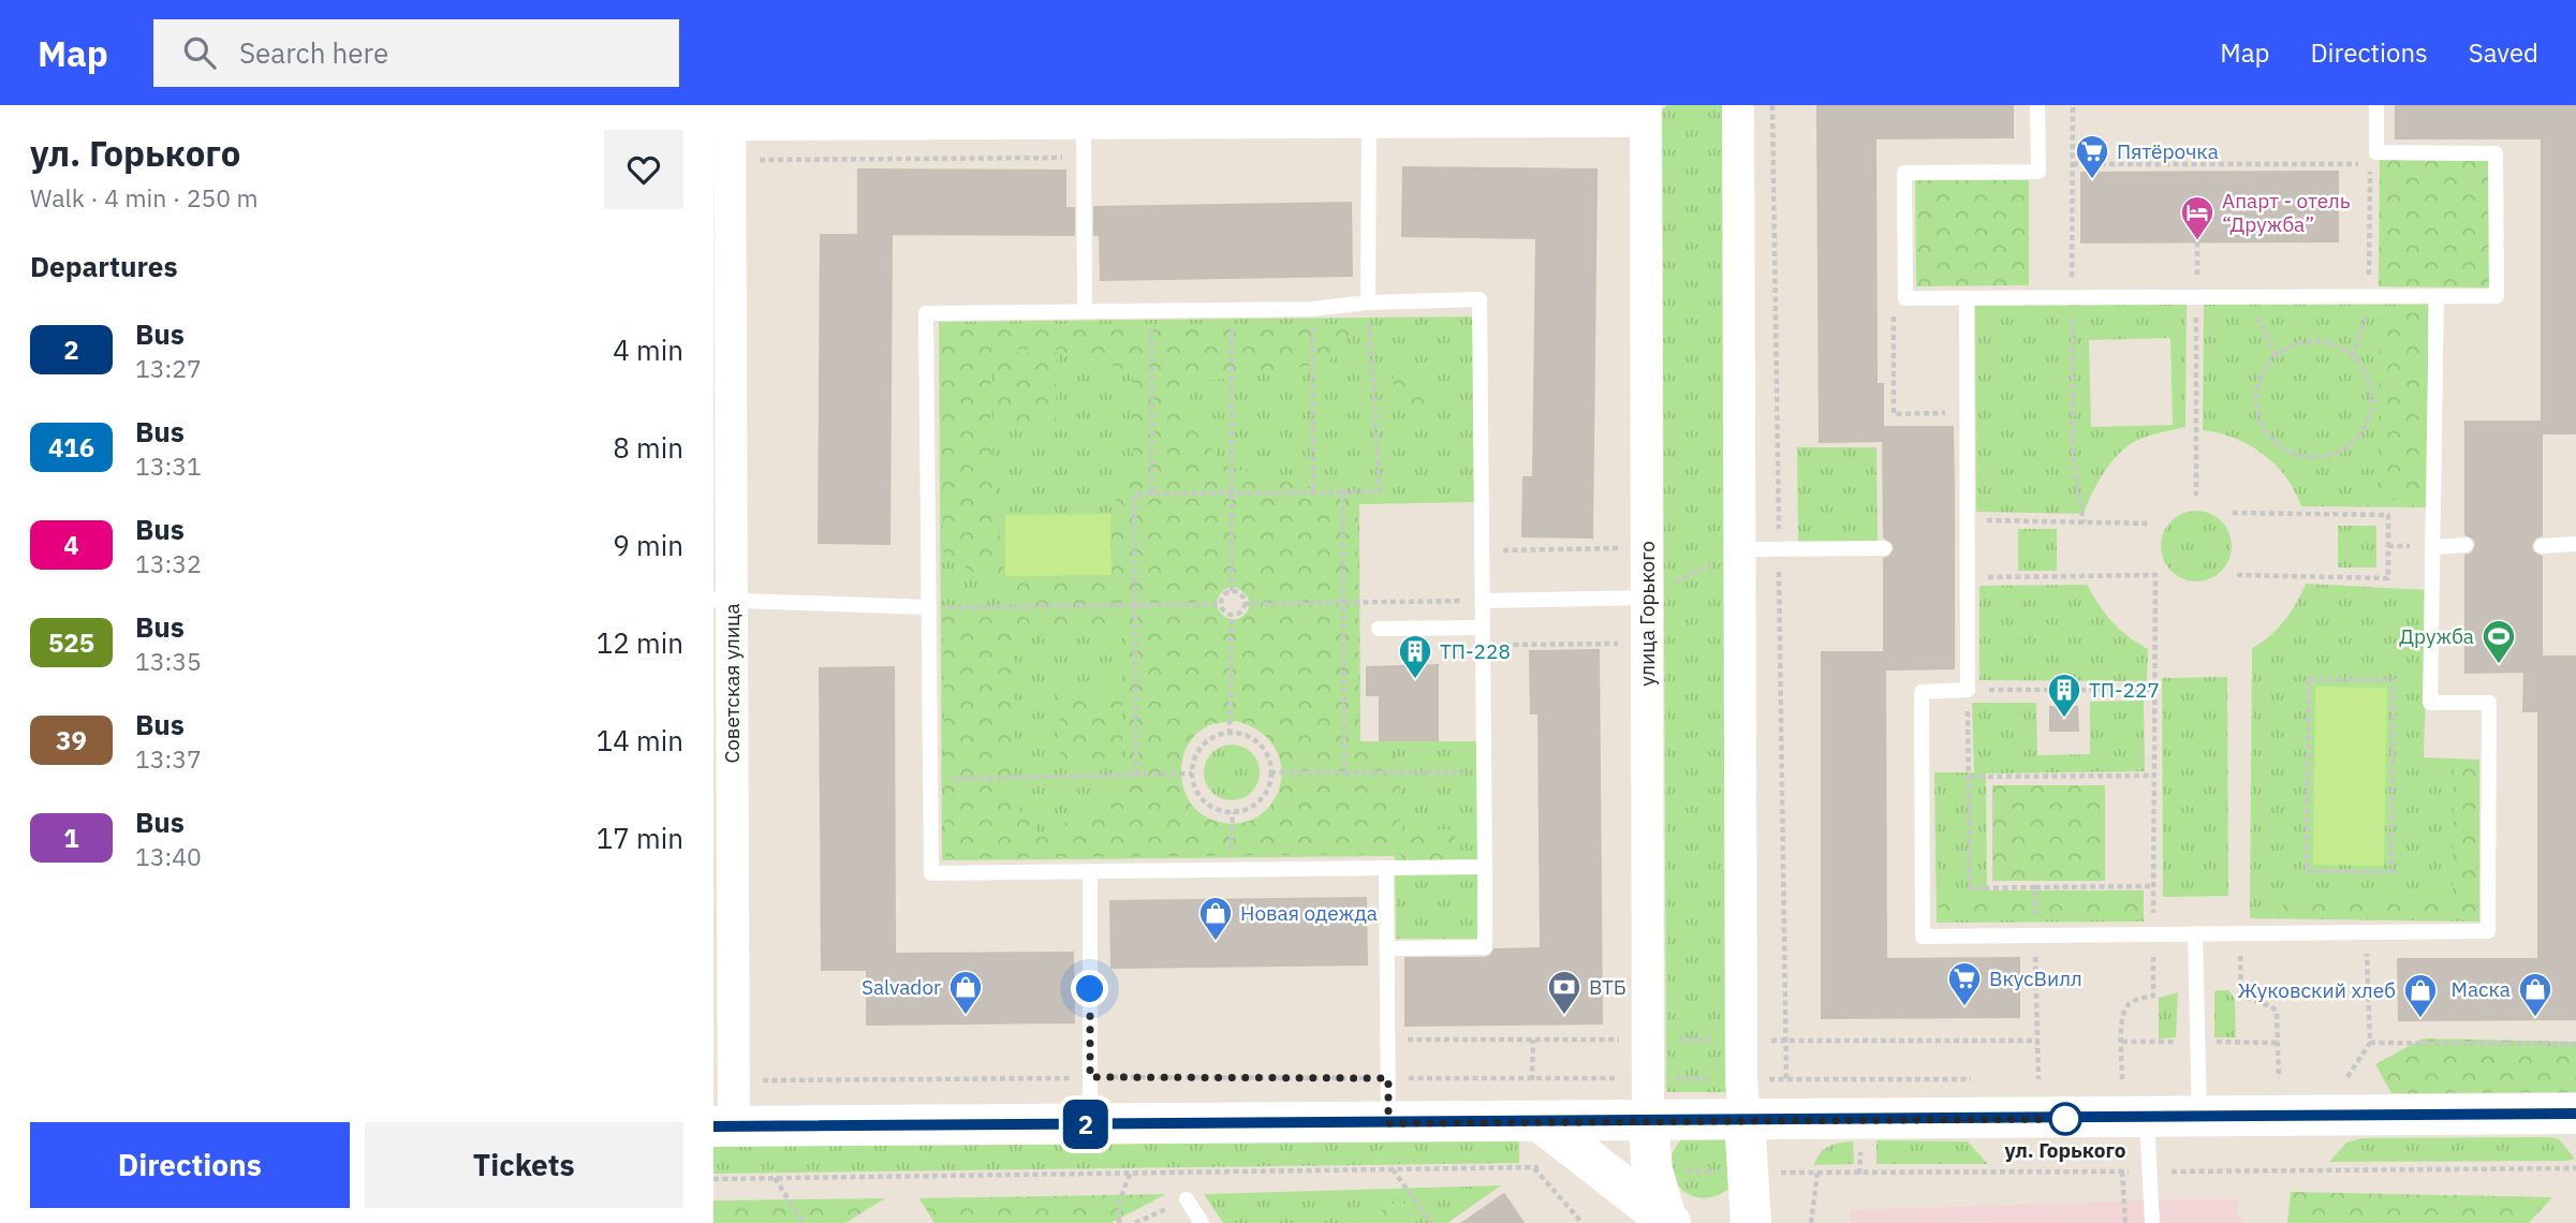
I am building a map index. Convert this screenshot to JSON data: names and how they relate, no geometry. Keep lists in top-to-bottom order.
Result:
{
  "streets": {
    "street": ["улица Горького", "Советская улица"]
  },
  "places": {
    "supermarket": ["Пятёрочка", "ВкусВилл"],
    "hotel": ["Апарт - отель “Дружба”"],
    "sports": ["Дружба"],
    "building": ["ТП-228", "ТП-227"],
    "shop": [
      "Новая одежда",
      "Salvador",
      "Маска",
      "Жуковский хлеб"
    ],
    "bank": ["ВТБ"],
    "other": ["ул. Горького"]
  },
  "lines": ["bus line 2"],
  "page": {
    "header": "Map",
    "search": "Search here",
    "nav": ["Map", "Directions", "Saved"],
    "heading": [
      ["ул. Горького", "Walk · 4 min · 250 m"],
      "Departures"
    ],
    "on_map": "2",
    "list": [
      {
        "mark": "2",
        "name": "Bus",
        "note": "13:27",
        "value": "4 min"
      },
      {
        "mark": "416",
        "name": "Bus",
        "note": "13:31",
        "value": "8 min"
      },
      {
        "mark": "4",
        "name": "Bus",
        "note": "13:32",
        "value": "9 min"
      },
      {
        "mark": "525",
        "name": "Bus",
        "note": "13:35",
        "value": "12 min"
      },
      {
        "mark": "39",
        "name": "Bus",
        "note": "13:37",
        "value": "14 min"
      },
      {
        "mark": "1",
        "name": "Bus",
        "note": "13:40",
        "value": "17 min"
      }
    ],
    "buttons": ["Directions", "Tickets"]
  }
}
